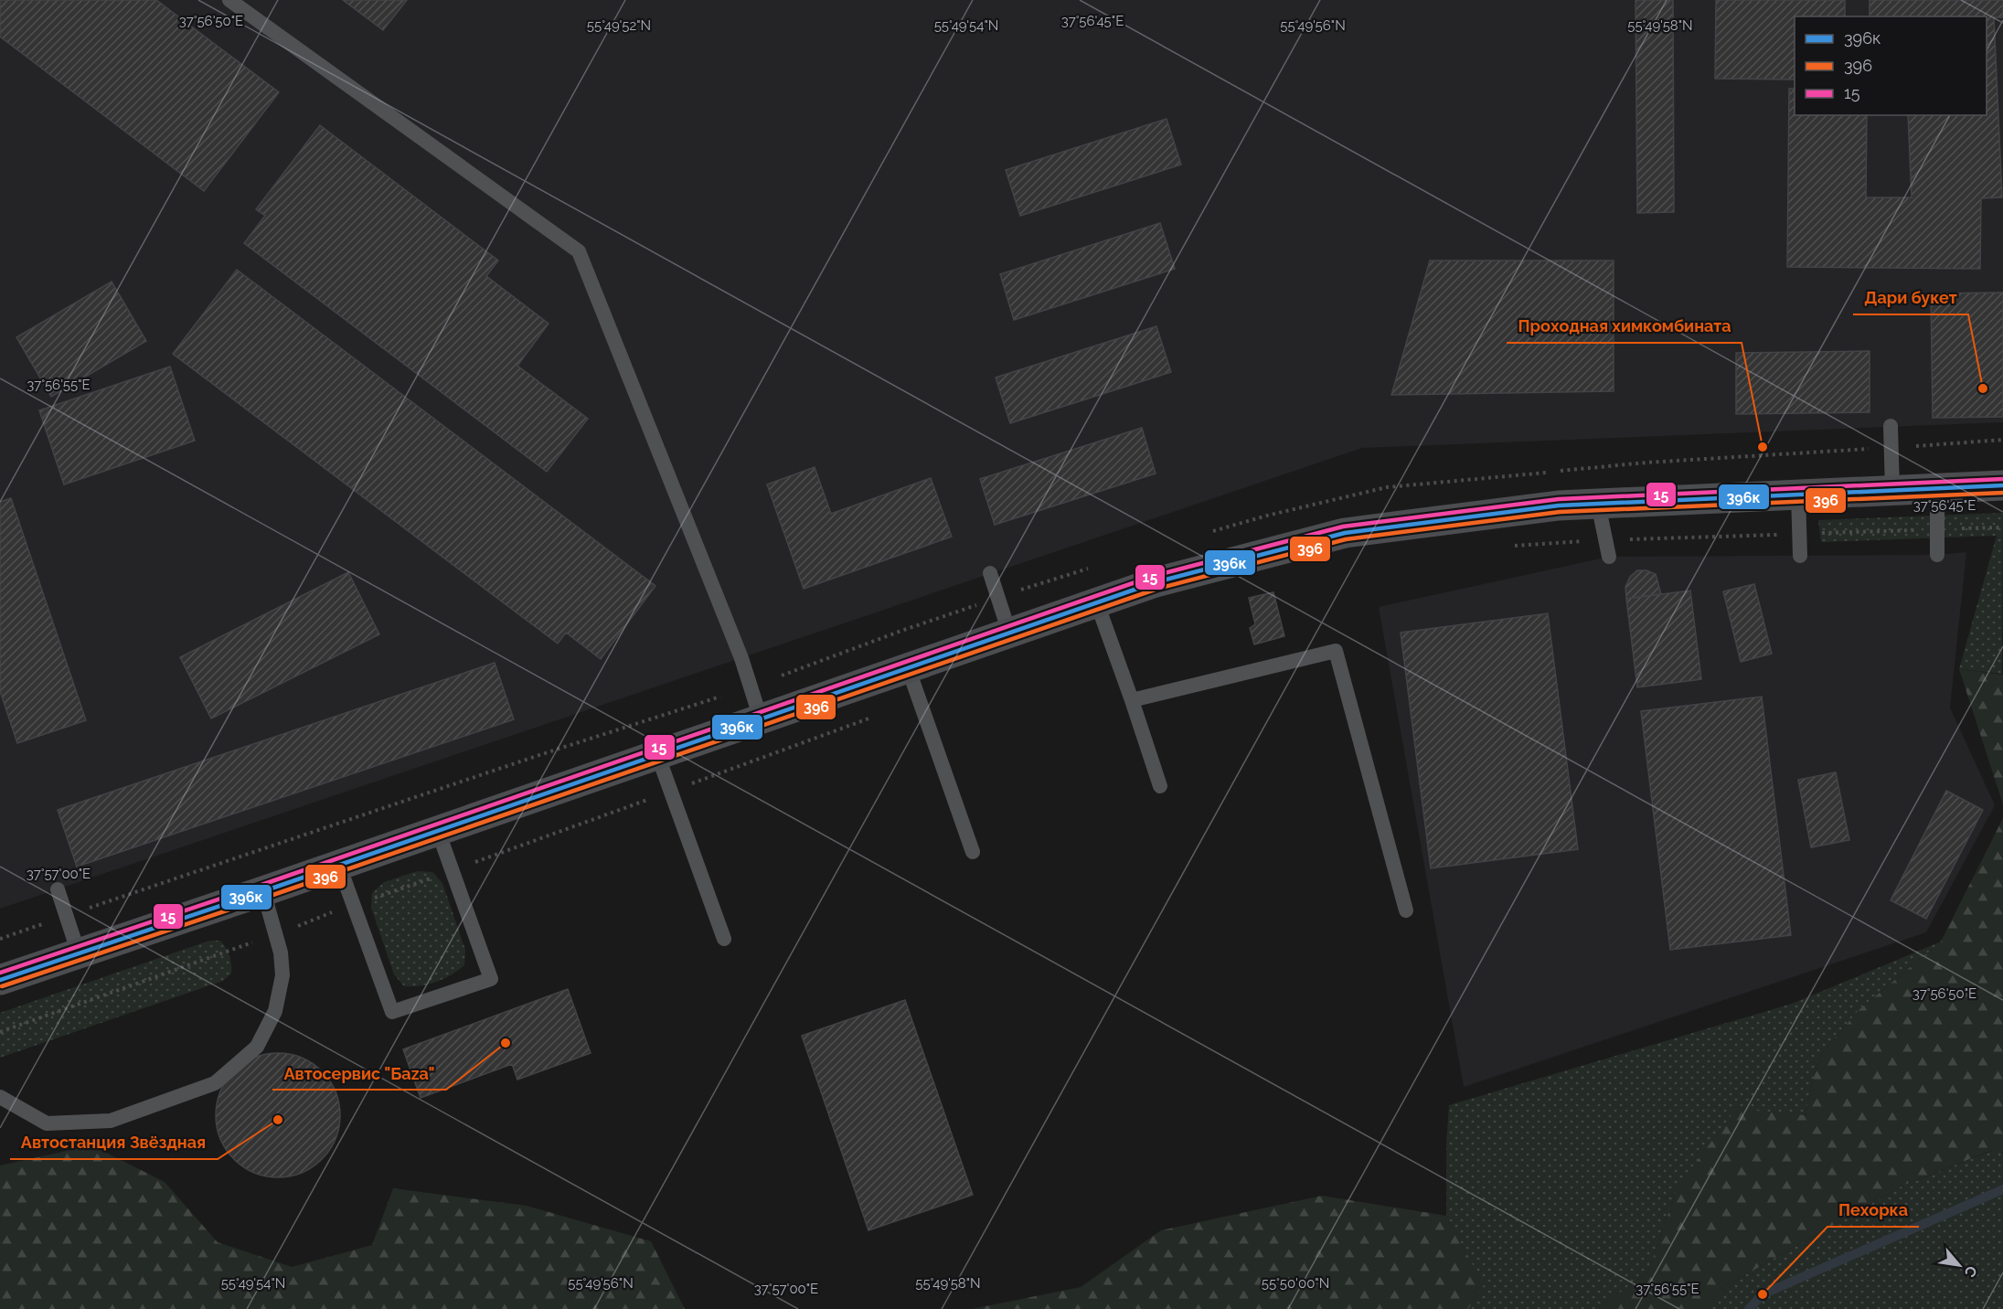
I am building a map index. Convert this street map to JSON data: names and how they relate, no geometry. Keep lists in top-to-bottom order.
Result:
{
  "places": [
    "Дари букет",
    "Проходная химкомбината",
    "Автосервис \"Баzа\"",
    "Автостанция Звёздная",
    "Пехорка"
  ],
  "lines": ["transit line 15", "transit line 396к", "transit line 396"],
  "legend": ["396к", "396", "15"],
  "north": "bottom right",
  "coordinates": [
    "37°56'45\"E",
    "37°56'50\"E",
    "55°49'52\"N",
    "55°49'54\"N",
    "55°49'56\"N",
    "55°49'58\"N",
    "37°56'55\"E",
    "37°57'00\"E",
    "55°50'00\"N"
  ]
}
